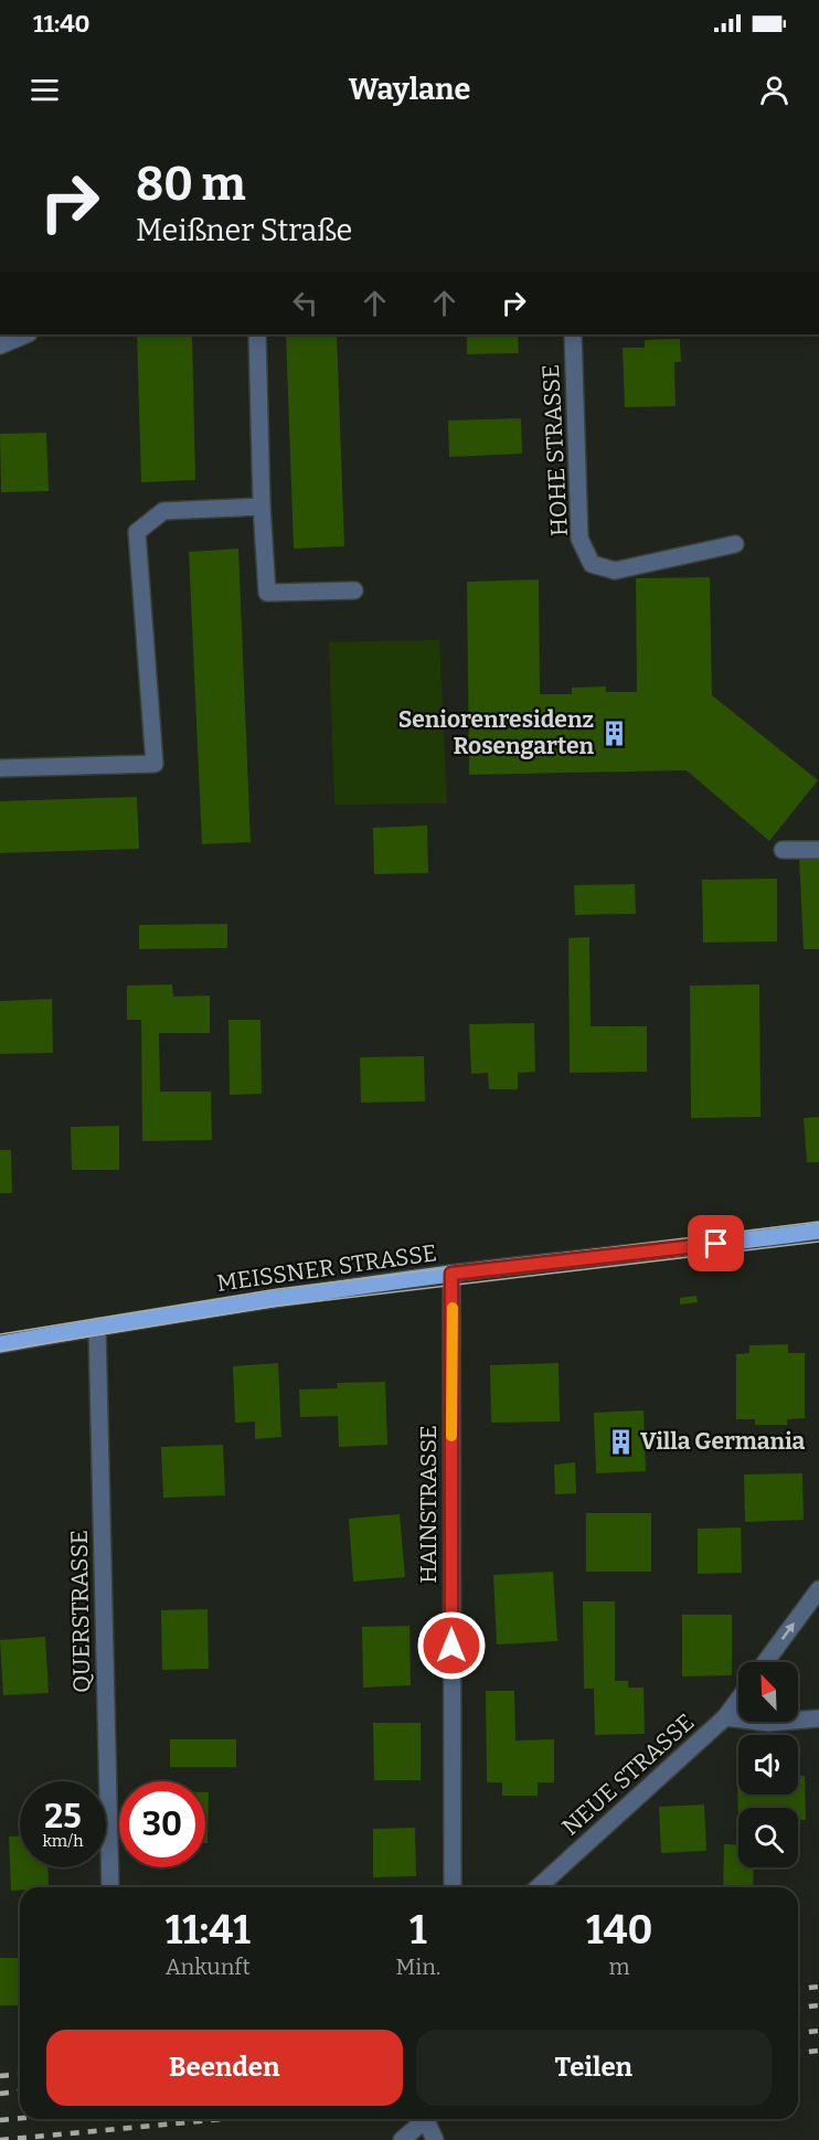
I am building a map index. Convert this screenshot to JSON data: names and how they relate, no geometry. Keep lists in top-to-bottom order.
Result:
{
  "streets": {
    "main road": ["MEISSNER STRASSE"],
    "street": [
      "HOHE STRASSE",
      "HAINSTRASSE",
      "QUERSTRASSE",
      "NEUE STRASSE"
    ]
  },
  "crossings": [
    ["MEISSNER STRASSE", "HAINSTRASSE"],
    ["MEISSNER STRASSE", "QUERSTRASSE"]
  ],
  "places": {
    "building": ["Seniorenresidenz Rosengarten", "Villa Germania"]
  },
  "north": "top left",
  "page": {
    "status": "11:40",
    "header": "Waylane",
    "turn": ["80 m", "Meißner Straße"],
    "speed": "25 km/h",
    "limit": "30",
    "eta": [
      "11:41",
      "Ankunft",
      "1",
      "Min.",
      "140",
      "m"
    ],
    "buttons": ["Beenden", "Teilen"]
  }
}
